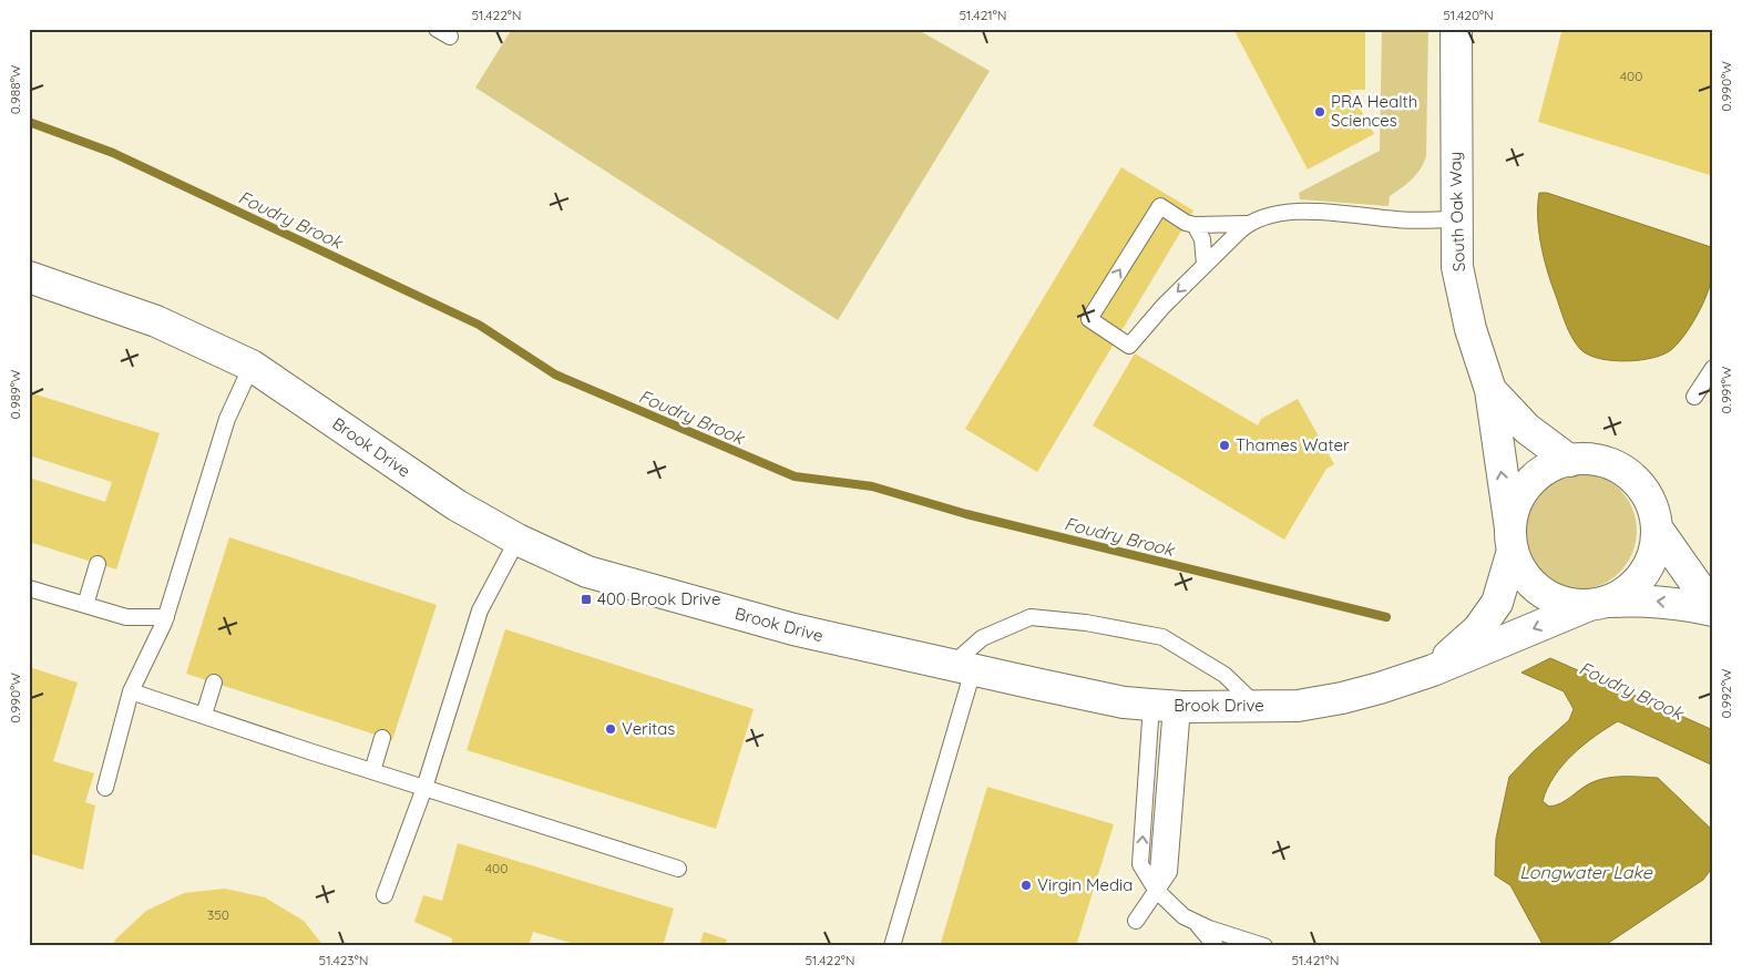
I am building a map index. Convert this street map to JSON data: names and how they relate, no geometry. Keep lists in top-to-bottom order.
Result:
{
  "streets": {
    "street": ["South Oak Way", "Brook Drive"]
  },
  "crossings": [
    ["South Oak Way", "Brook Drive"]
  ],
  "water": ["Foudry Brook", "Longwater Lake"],
  "places": {
    "other": [
      "PRA Health Sciences",
      "Thames Water",
      "Veritas",
      "Virgin Media"
    ],
    "transit": ["400 Brook Drive"]
  },
  "house_numbers": ["400", "400", "350"],
  "coordinates": [
    "51.422°N",
    "51.421°N",
    "51.420°N",
    "0.990°W",
    "0.988°W",
    "0.991°W",
    "0.989°W",
    "0.992°W",
    "51.423°N"
  ]
}
